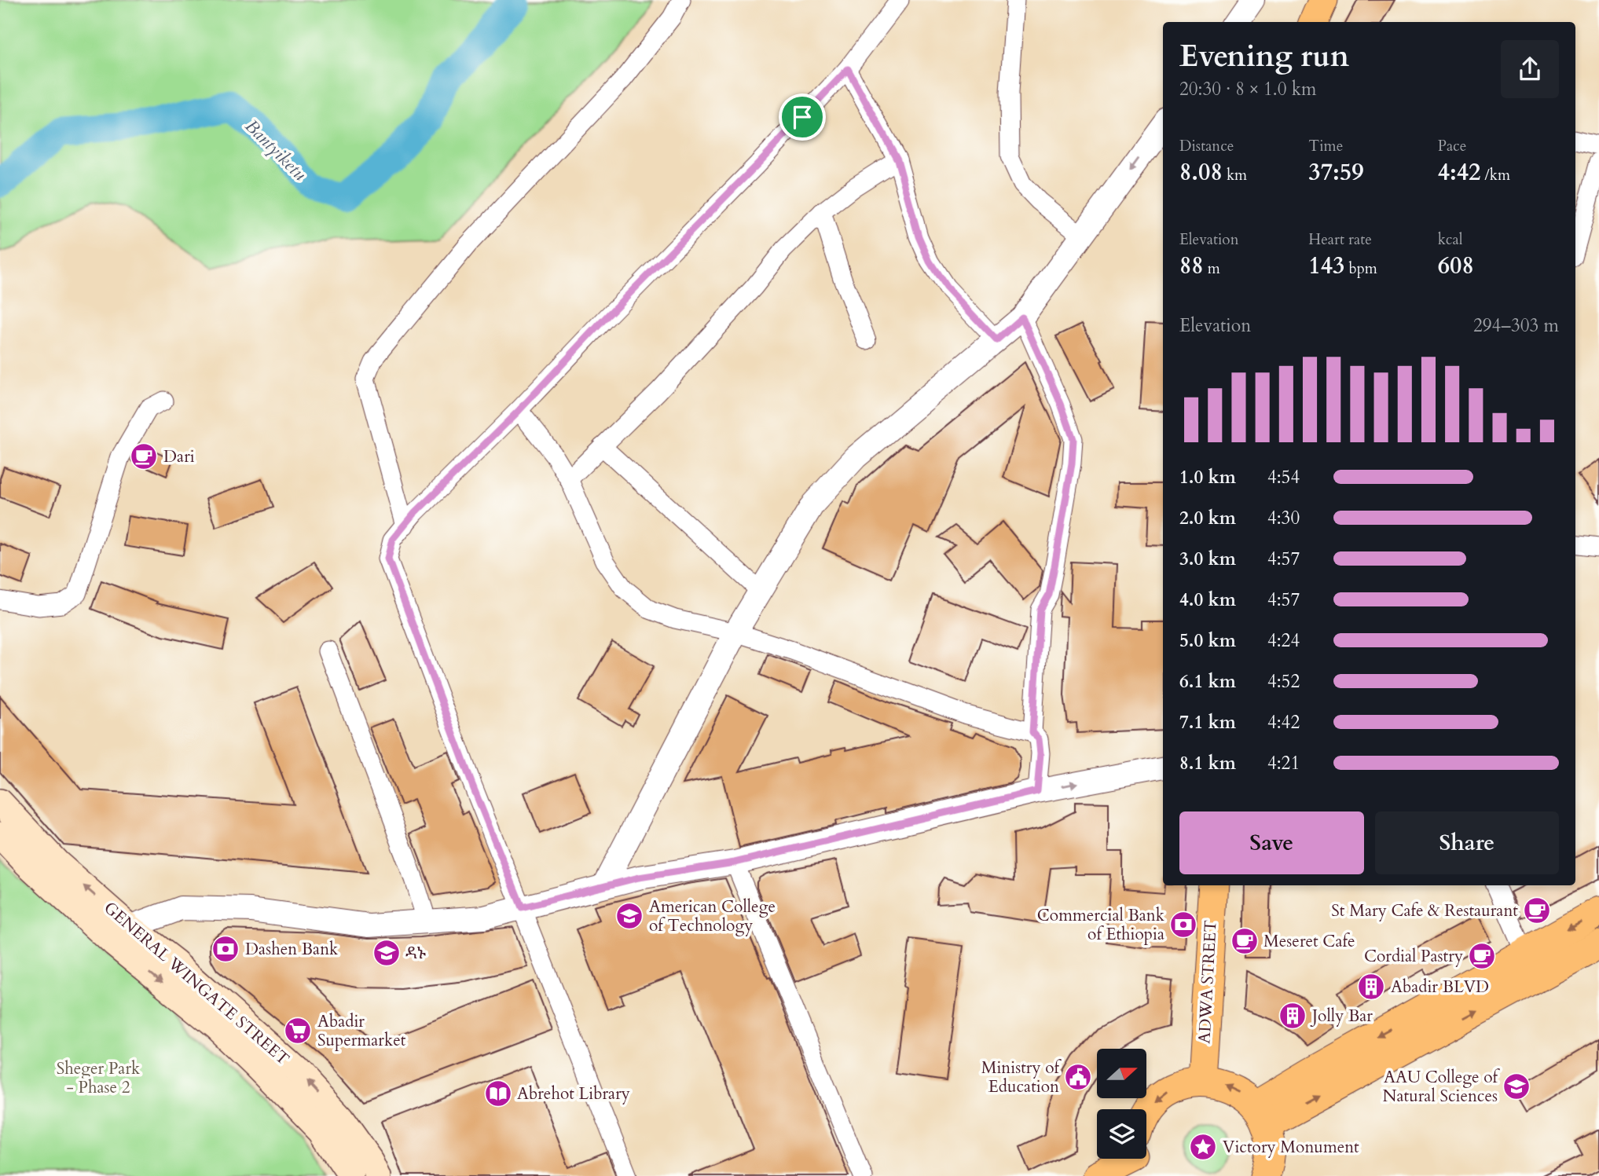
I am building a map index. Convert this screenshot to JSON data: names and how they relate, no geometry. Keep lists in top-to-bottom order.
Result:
{
  "streets": {
    "main road": ["ADWA STREET", "GENERAL WINGATE STREET"]
  },
  "water": ["Bantyiketu"],
  "parks": ["Sheger Park - Phase 2"],
  "places": {
    "cafe": [
      "Dari",
      "St Mary Cafe & Restaurant",
      "Meseret Cafe",
      "Cordial Pastry"
    ],
    "school or university": ["American College of Technology", "ዳኑ", "AAU College of Natural Sciences"],
    "bank": ["Commercial Bank of Ethiopia", "Dashen Bank"],
    "building": ["Abadir BLVD", "Jolly Bar"],
    "supermarket": ["Abadir Supermarket"],
    "public building": ["Ministry of Education"],
    "library": ["Abrehot Library"],
    "place": ["Victory Monument"]
  },
  "north": "right",
  "page": {
    "heading": ["Evening run", "20:30 · 8 × 1.0 km"],
    "stats": [
      ["Distance", "8.08 km"],
      ["Time", "37:59"],
      ["Pace", "4:42 /km"],
      ["Elevation", "88 m"],
      ["Heart rate", "143 bpm"],
      ["kcal", "608"]
    ],
    "chart": ["Elevation", "294–303 m"],
    "list": [
      {
        "name": "1.0 km",
        "note": "4:54"
      },
      {
        "name": "2.0 km",
        "note": "4:30"
      },
      {
        "name": "3.0 km",
        "note": "4:57"
      },
      {
        "name": "4.0 km",
        "note": "4:57"
      },
      {
        "name": "5.0 km",
        "note": "4:24"
      },
      {
        "name": "6.1 km",
        "note": "4:52"
      },
      {
        "name": "7.1 km",
        "note": "4:42"
      },
      {
        "name": "8.1 km",
        "note": "4:21"
      }
    ],
    "buttons": ["Save", "Share"]
  }
}
